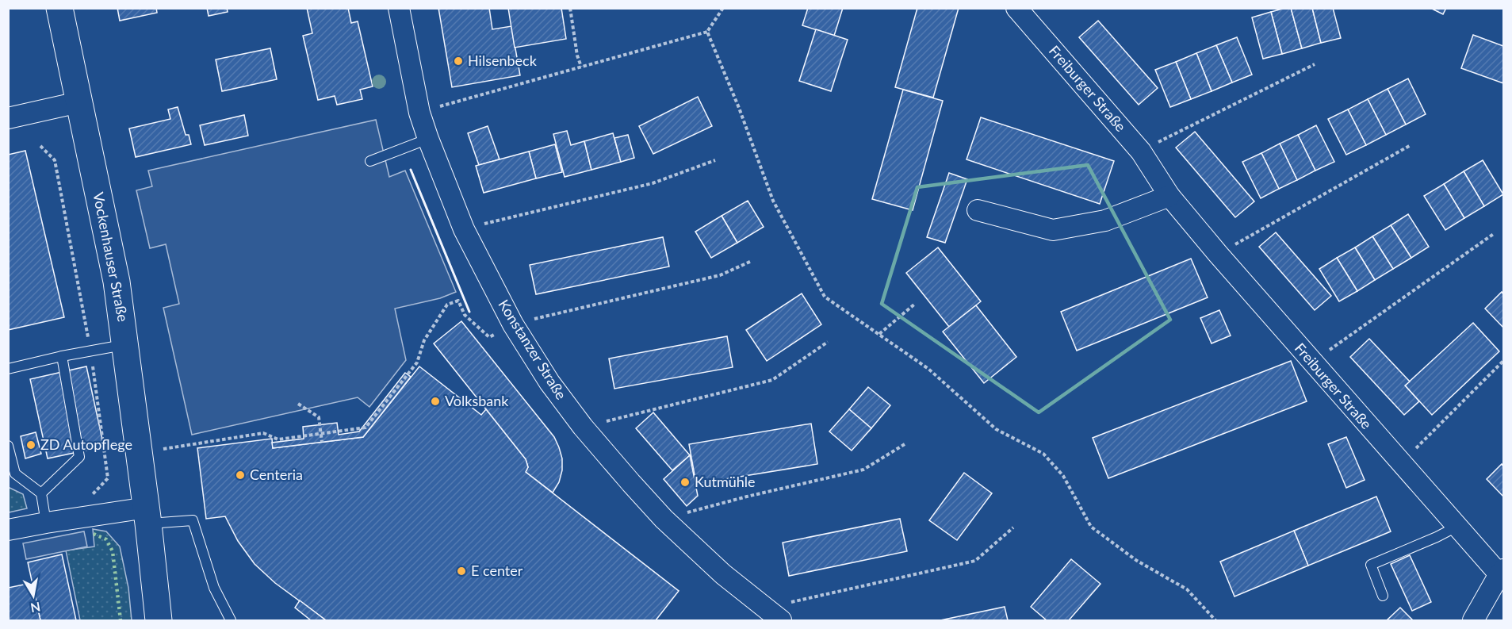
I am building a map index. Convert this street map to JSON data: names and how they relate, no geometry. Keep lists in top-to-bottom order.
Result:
{
  "streets": {
    "main road": ["Vockenhauser Straße"],
    "street": ["Freiburger Straße", "Konstanzer Straße"]
  },
  "places": [
    "Hilsenbeck",
    "Volksbank",
    "ZD Autopflege",
    "Centeria",
    "Kutmühle",
    "E center"
  ],
  "north": "bottom"
}
